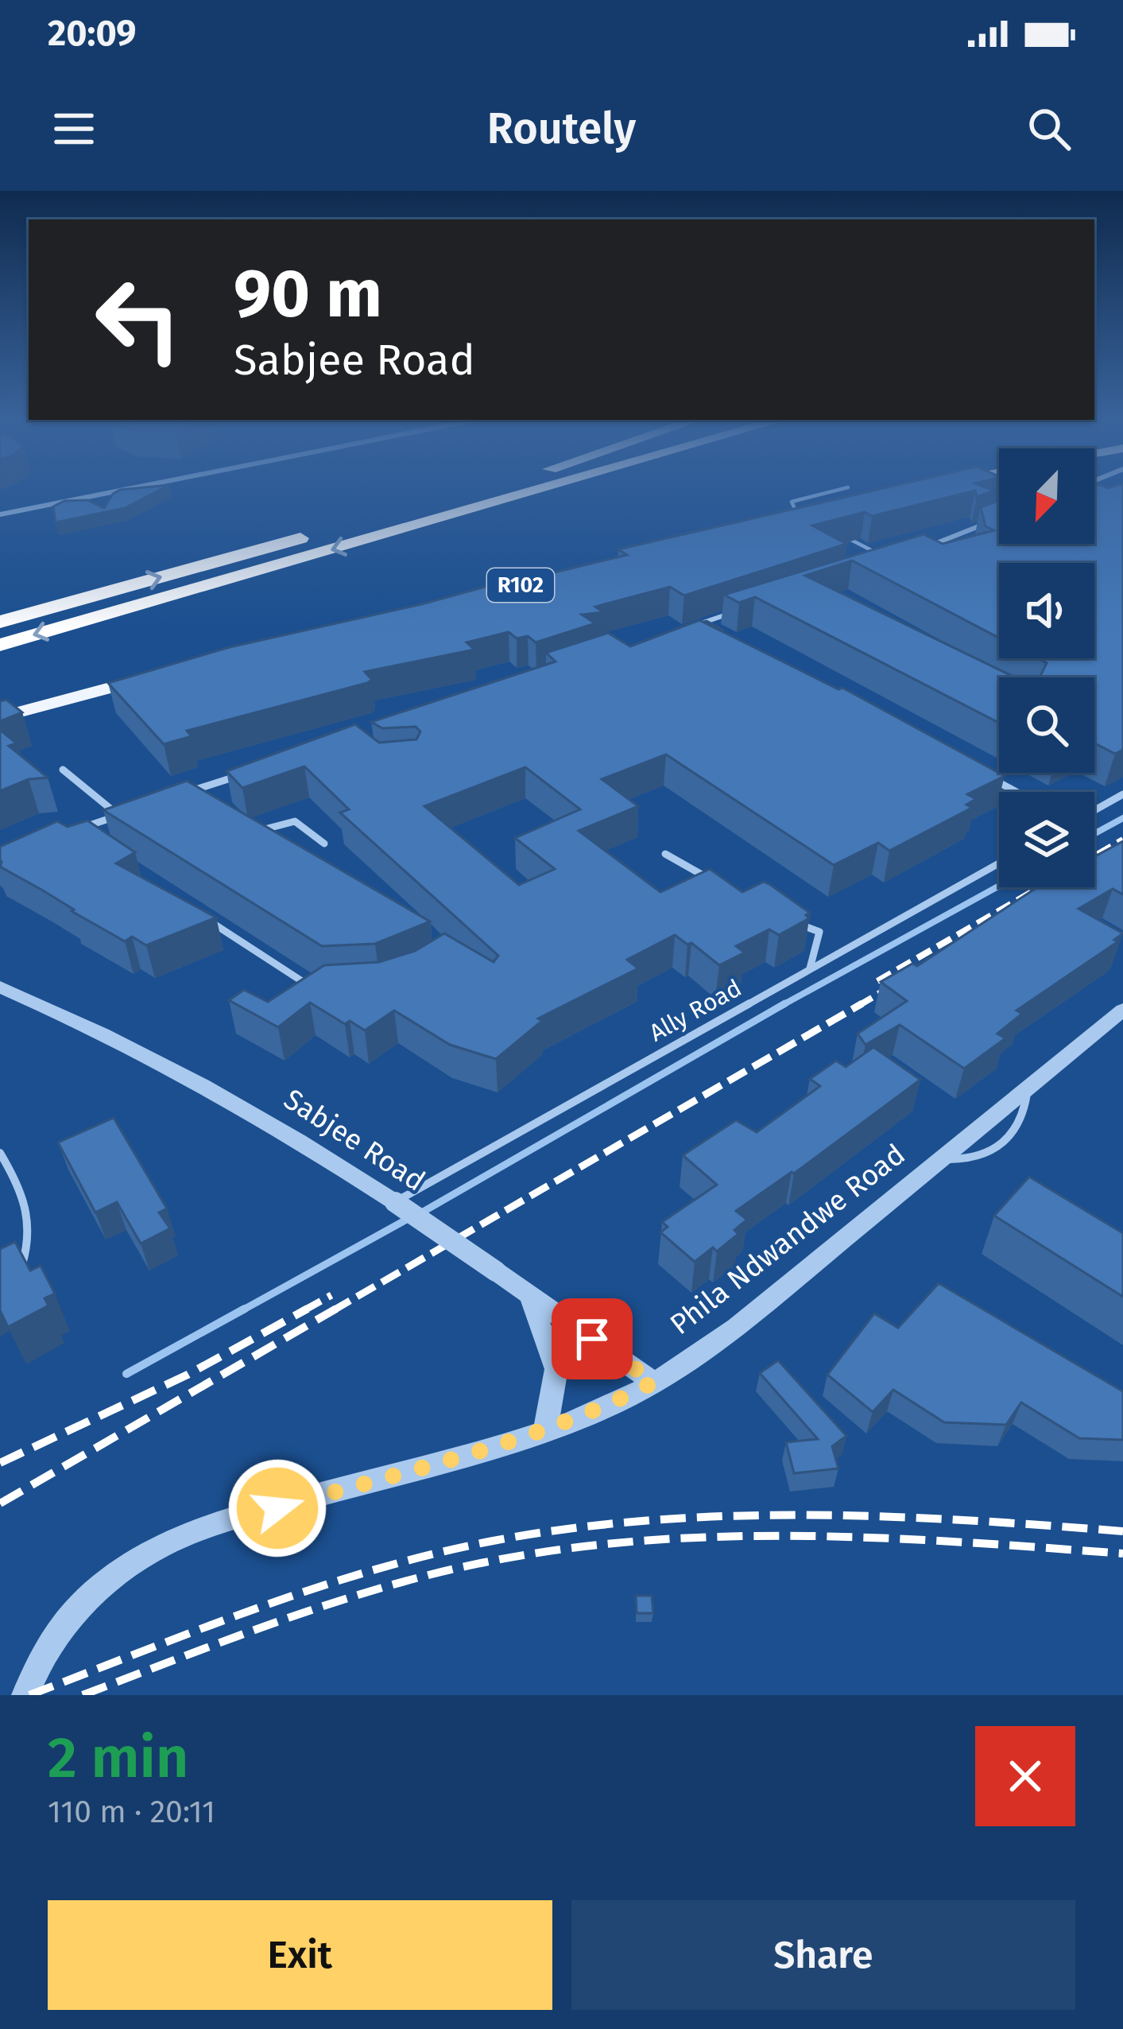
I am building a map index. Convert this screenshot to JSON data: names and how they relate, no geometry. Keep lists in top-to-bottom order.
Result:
{
  "streets": {
    "street": ["Sabjee Road", "Phila Ndwandwe Road"],
    "lane": ["Ally Road"]
  },
  "crossings": [
    ["Ally Road", "Sabjee Road"],
    ["Sabjee Road", "Phila Ndwandwe Road"]
  ],
  "north": "bottom left",
  "page": {
    "status": "20:09",
    "header": "Routely",
    "turn": ["90 m", "Sabjee Road"],
    "heading": ["2 min", "110 m · 20:11"],
    "buttons": ["Exit", "Share"]
  }
}
